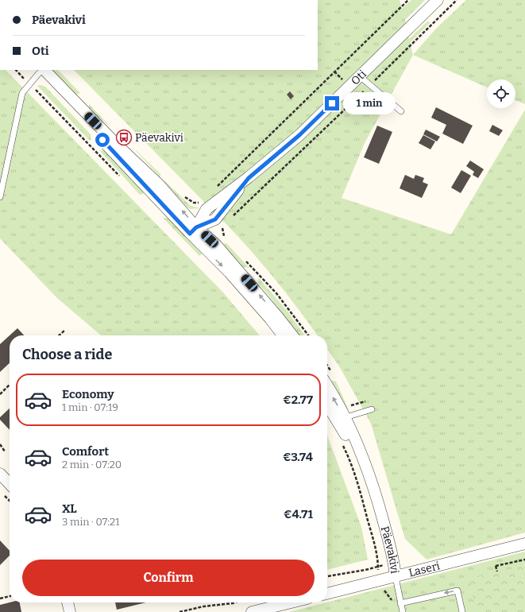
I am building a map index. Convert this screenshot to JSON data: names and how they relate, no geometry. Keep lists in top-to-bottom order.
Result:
{
  "streets": {
    "street": ["Oti", "Päevakivi", "Laseri"]
  },
  "crossings": [
    ["Päevakivi", "Laseri"]
  ],
  "places": {
    "bus stop": ["Päevakivi"]
  },
  "page": {
    "banner": ["Päevakivi", "Oti"],
    "bubble": "1 min",
    "heading": "Choose a ride",
    "list": [
      {
        "name": "Economy",
        "note": "1 min · 07:19",
        "value": "€2.77"
      },
      {
        "name": "Comfort",
        "note": "2 min · 07:20",
        "value": "€3.74"
      },
      {
        "name": "XL",
        "note": "3 min · 07:21",
        "value": "€4.71"
      }
    ],
    "buttons": "Confirm"
  }
}
